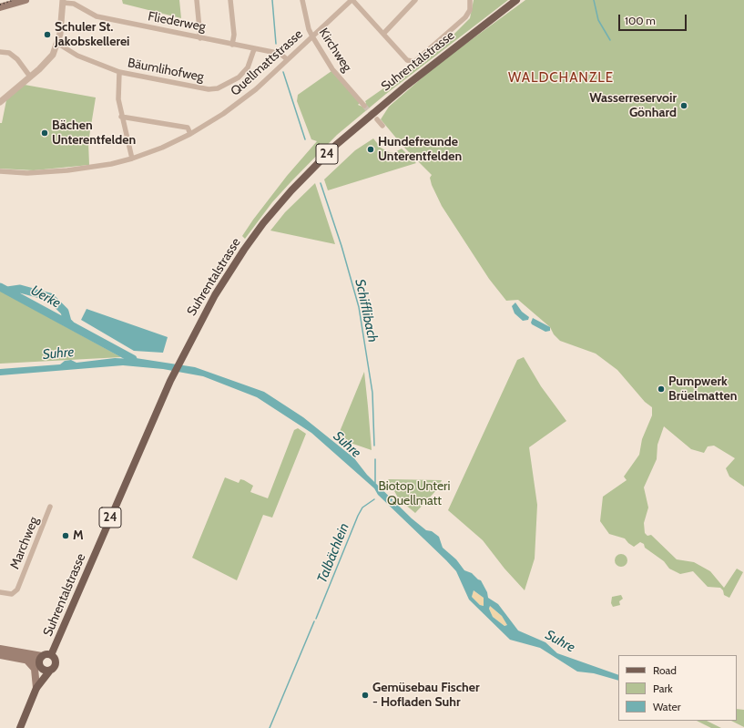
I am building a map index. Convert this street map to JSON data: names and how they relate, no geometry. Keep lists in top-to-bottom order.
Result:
{
  "streets": {
    "main road": ["Suhrentalstrasse", "24"],
    "street": [
      "Fliederweg",
      "Kirchweg",
      "Quellmattstrasse",
      "Bäumlihofweg",
      "Marchweg"
    ]
  },
  "crossings": [
    ["Fliederweg", "Quellmattstrasse"],
    ["Fliederweg", "Bäumlihofweg"],
    ["Kirchweg", "Quellmattstrasse"],
    ["Quellmattstrasse", "Bäumlihofweg"]
  ],
  "districts": ["WALDCHANZLE"],
  "water": [
    "Uerke",
    "Schifflibach",
    "Suhre",
    "Talbächlein"
  ],
  "parks": ["Biotop Unteri Quellmatt"],
  "places": [
    "Schuler St. Jakobskellerei",
    "Wasserreservoir Gönhard",
    "Bächen Unterentfelden",
    "Hundefreunde Unterentfelden",
    "Pumpwerk Brüelmatten",
    "M",
    "Gemüsebau Fischer - Hofladen Suhr"
  ],
  "legend": ["Road", "Park", "Water"],
  "scale_bar": "100 m"
}
